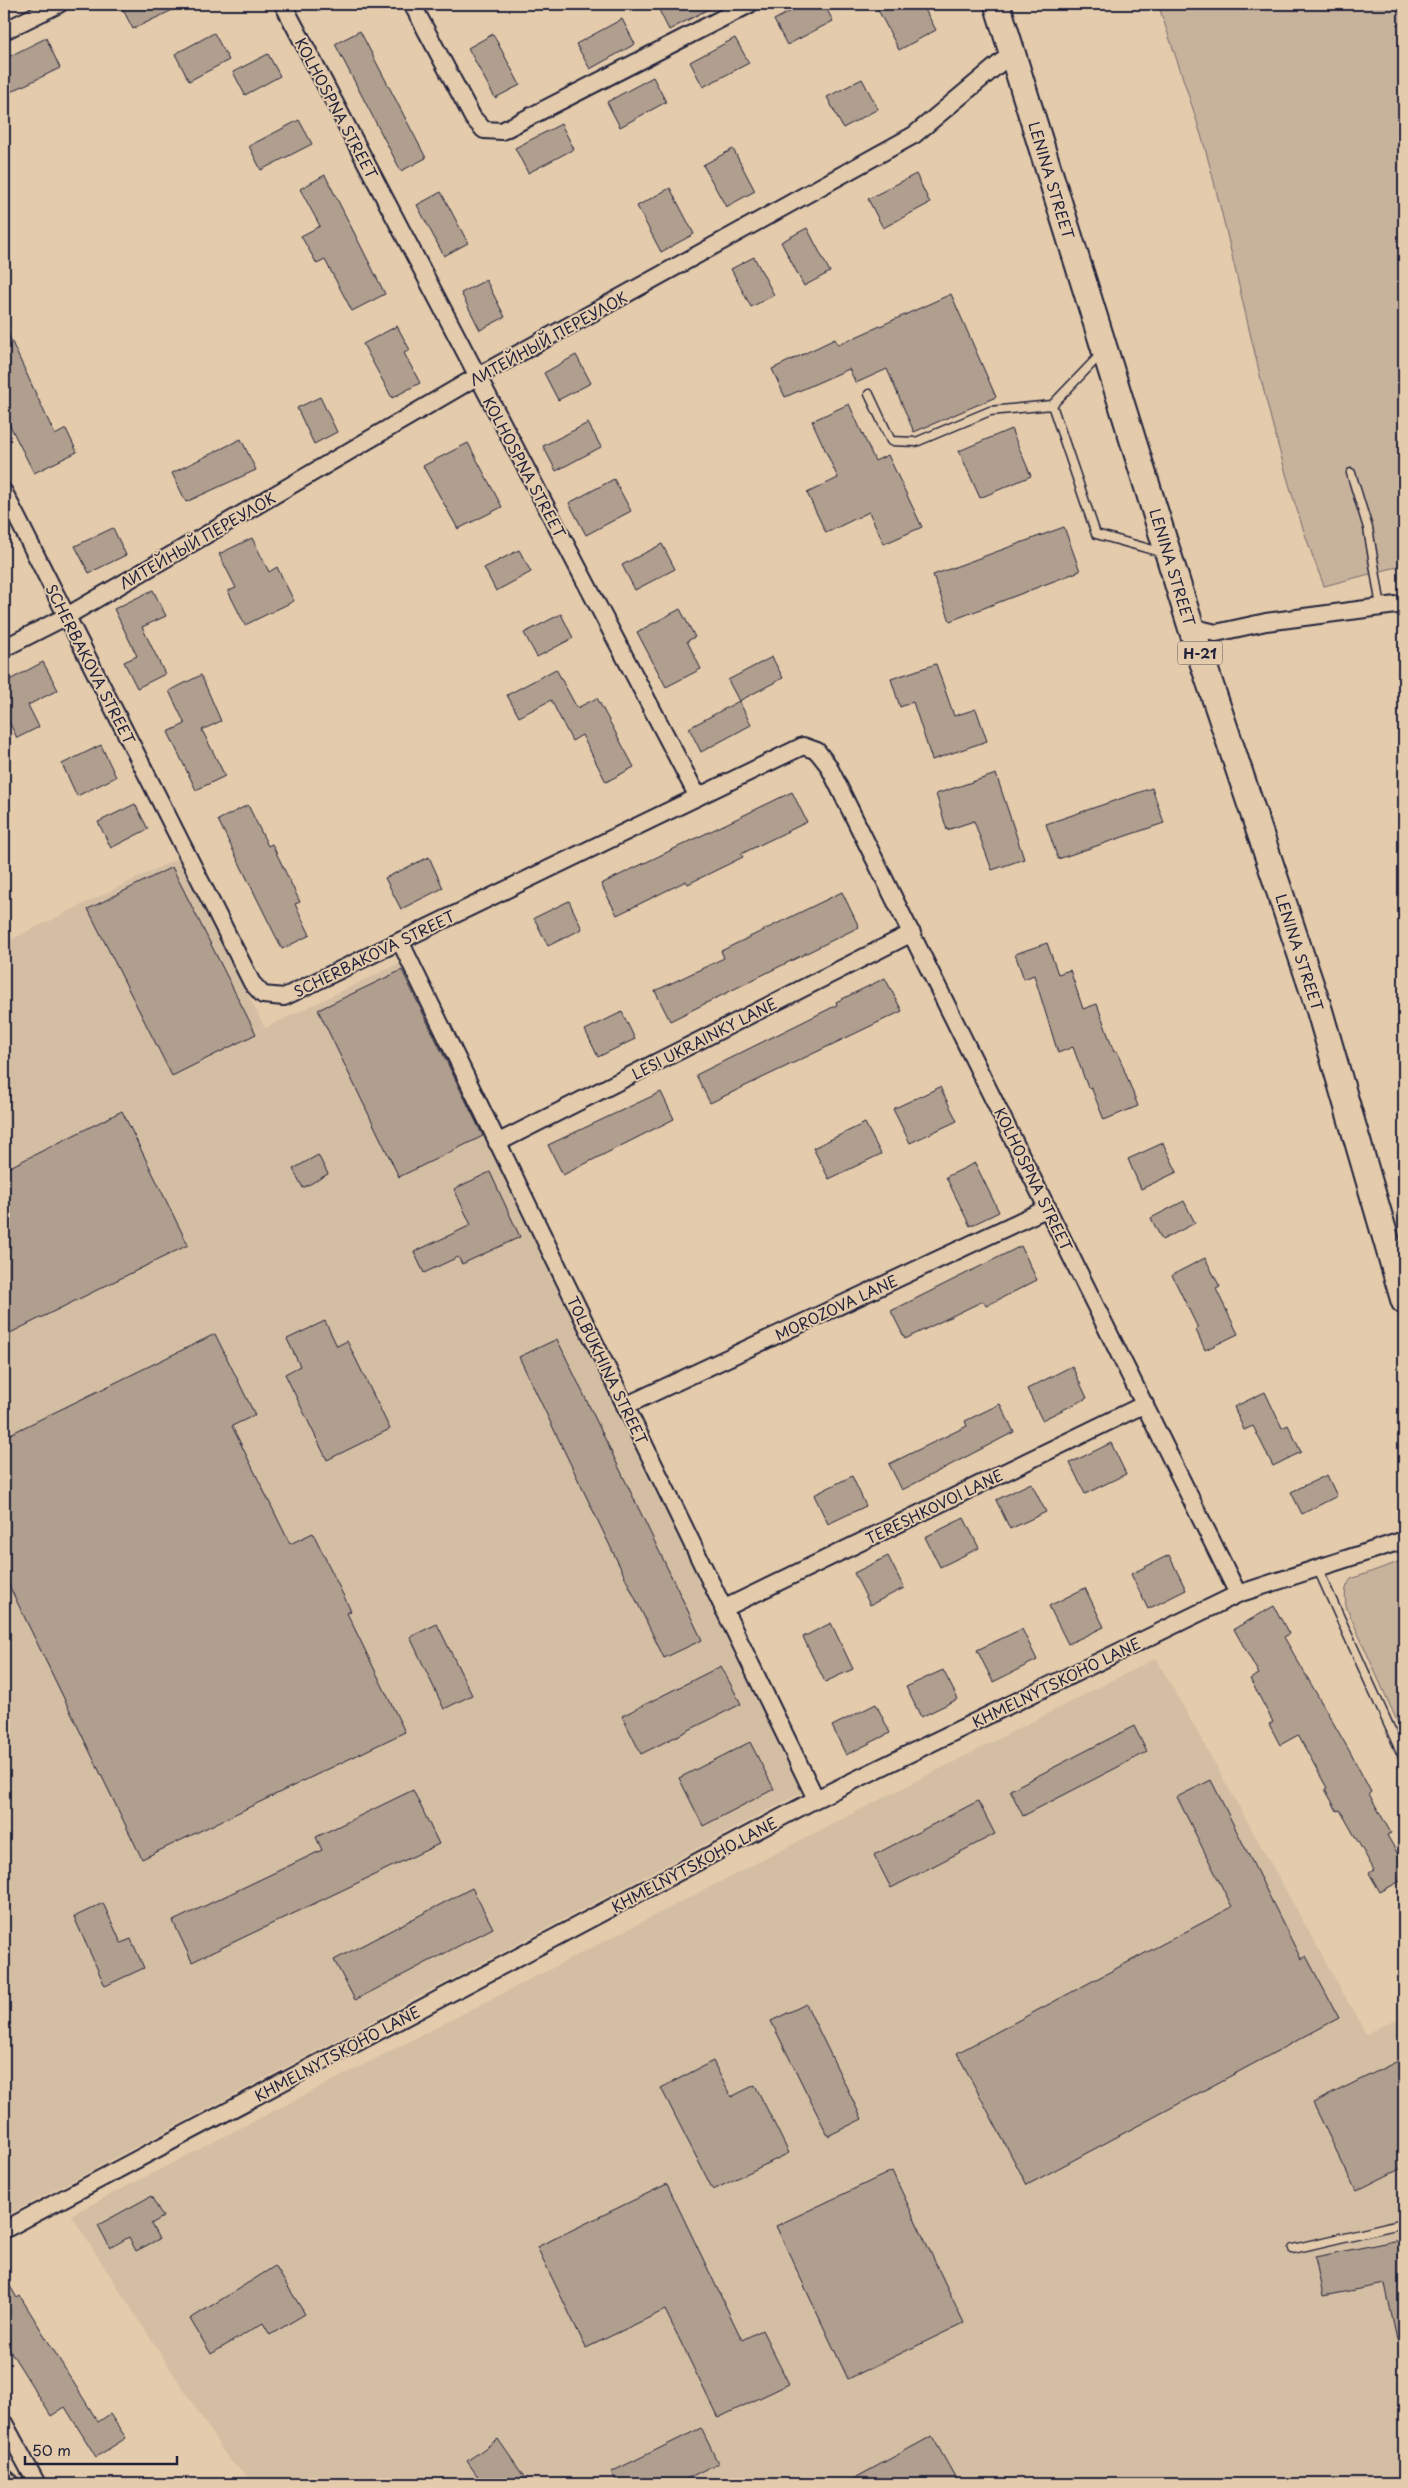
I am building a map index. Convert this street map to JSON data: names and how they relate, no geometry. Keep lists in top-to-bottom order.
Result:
{
  "streets": {
    "main road": ["LENINA STREET", "Н-21"],
    "street": [
      "KOLHOSPNA STREET",
      "ЛИТЕЙНЫЙ ПЕРЕУЛОК",
      "SCHERBAKOVA STREET",
      "LESI UKRAINKY LANE",
      "MOROZOVA LANE",
      "TOLBUKHINA STREET",
      "TERESHKOVOI LANE",
      "KHMELNYTSKOHO LANE"
    ]
  },
  "crossings": [
    ["KOLHOSPNA STREET", "ЛИТЕЙНЫЙ ПЕРЕУЛОК"],
    ["KOLHOSPNA STREET", "SCHERBAKOVA STREET"],
    ["KOLHOSPNA STREET", "LESI UKRAINKY LANE"],
    ["KOLHOSPNA STREET", "MOROZOVA LANE"],
    ["KOLHOSPNA STREET", "TERESHKOVOI LANE"],
    ["KOLHOSPNA STREET", "KHMELNYTSKOHO LANE"],
    ["LENINA STREET", "ЛИТЕЙНЫЙ ПЕРЕУЛОК"],
    ["ЛИТЕЙНЫЙ ПЕРЕУЛОК", "SCHERBAKOVA STREET"],
    ["SCHERBAKOVA STREET", "TOLBUKHINA STREET"],
    ["LESI UKRAINKY LANE", "TOLBUKHINA STREET"],
    ["MOROZOVA LANE", "TOLBUKHINA STREET"],
    ["TOLBUKHINA STREET", "TERESHKOVOI LANE"],
    ["TOLBUKHINA STREET", "KHMELNYTSKOHO LANE"]
  ],
  "scale_bar": "50 m"
}
